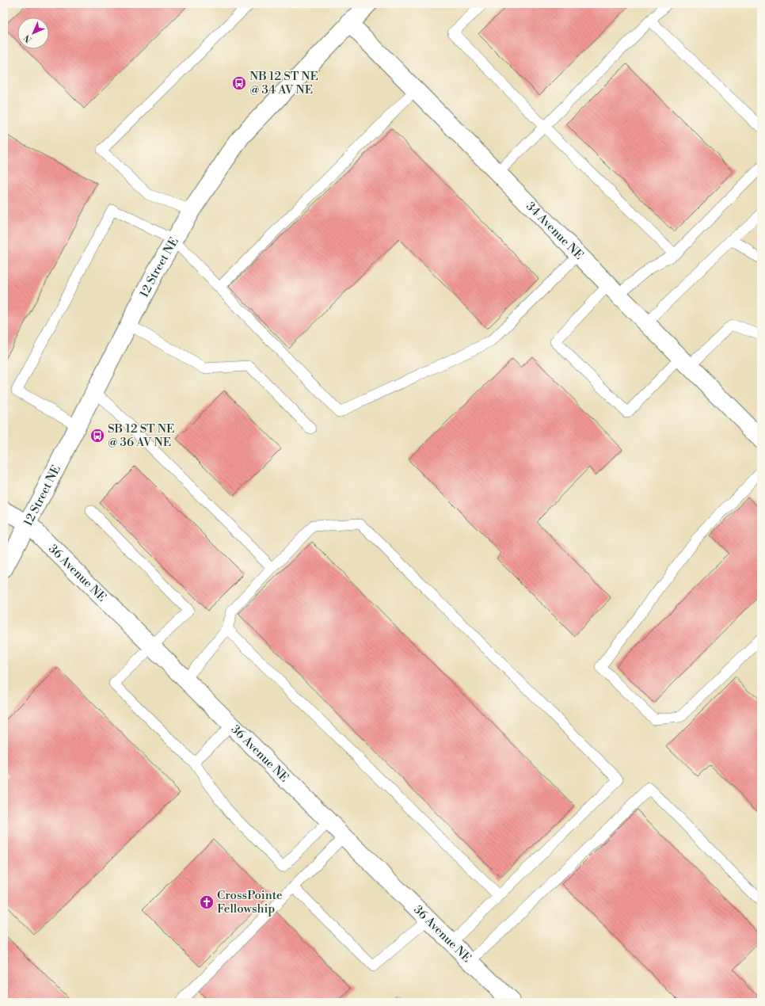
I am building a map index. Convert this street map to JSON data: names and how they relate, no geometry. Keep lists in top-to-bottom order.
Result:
{
  "streets": {
    "street": ["34 Avenue NE", "12 Street NE", "36 Avenue NE"]
  },
  "crossings": [
    ["34 Avenue NE", "12 Street NE"],
    ["12 Street NE", "36 Avenue NE"]
  ],
  "places": {
    "bus stop": ["NB 12 ST NE @ 34 AV NE", "SB 12 ST NE @ 36 AV NE"],
    "church": ["CrossPointe Fellowship"]
  },
  "north": "bottom left"
}
